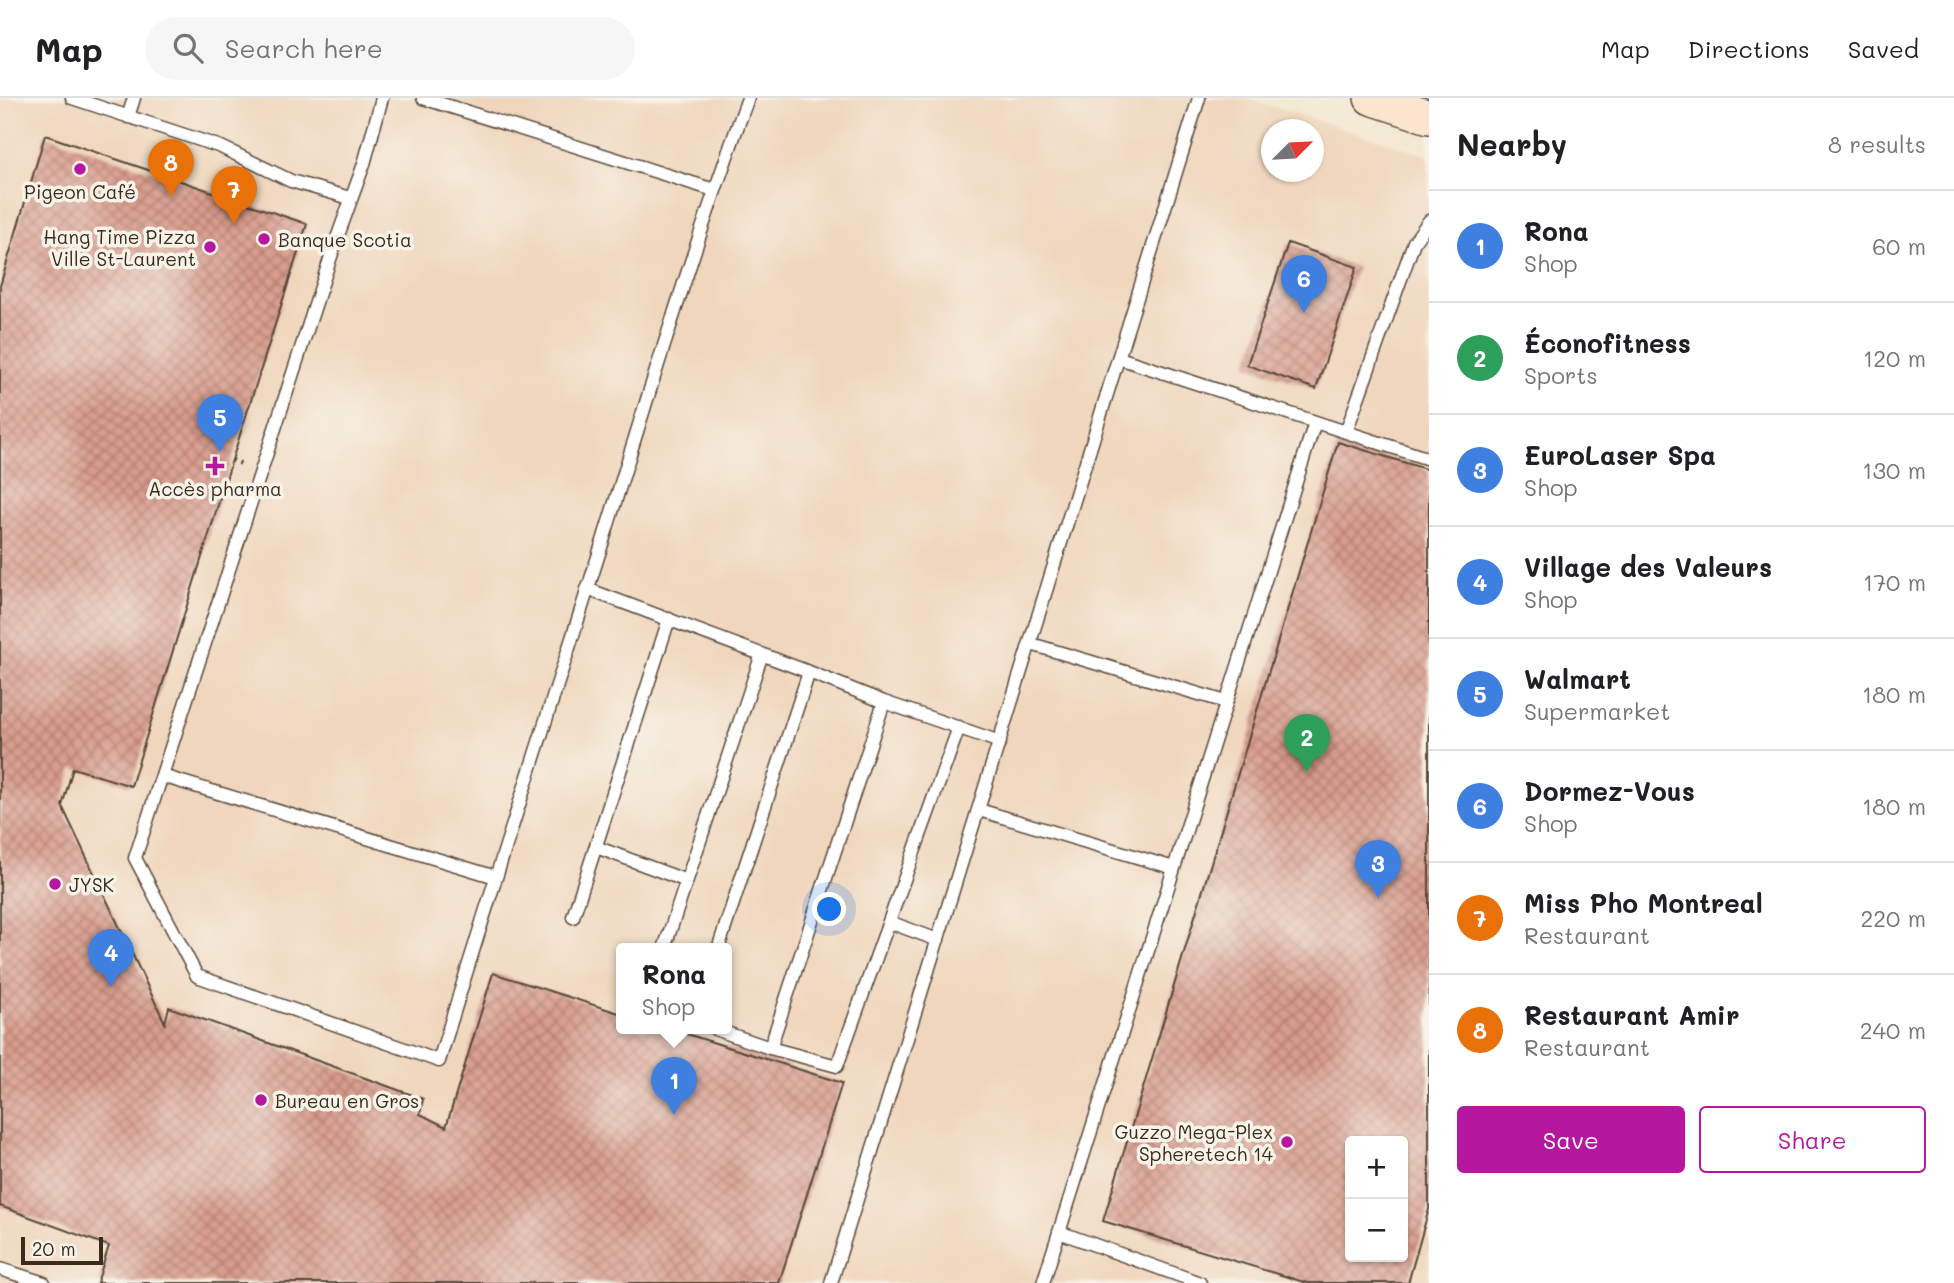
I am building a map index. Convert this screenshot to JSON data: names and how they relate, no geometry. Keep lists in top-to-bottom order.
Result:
{
  "places": {
    "other": [
      "Pigeon Café",
      "Banque Scotia",
      "Hang Time Pizza Ville St-Laurent",
      "JYSK",
      "Bureau en Gros",
      "Guzzo Mega-Plex Spheretech 14"
    ],
    "health": ["Accès pharma"]
  },
  "scale_bar": "20 m",
  "north": "top right",
  "page": {
    "header": "Map",
    "search": "Search here",
    "nav": ["Map", "Directions", "Saved"],
    "heading": ["Nearby", "8 results"],
    "pins": [
      "8",
      "7",
      "6",
      "5",
      "2",
      "3",
      "4",
      "1"
    ],
    "list": [
      {
        "mark": "1",
        "name": "Rona",
        "note": "Shop",
        "value": "60 m"
      },
      {
        "mark": "2",
        "name": "Éconofitness",
        "note": "Sports",
        "value": "120 m"
      },
      {
        "mark": "3",
        "name": "EuroLaser Spa",
        "note": "Shop",
        "value": "130 m"
      },
      {
        "mark": "4",
        "name": "Village des Valeurs",
        "note": "Shop",
        "value": "170 m"
      },
      {
        "mark": "5",
        "name": "Walmart",
        "note": "Supermarket",
        "value": "180 m"
      },
      {
        "mark": "6",
        "name": "Dormez-Vous",
        "note": "Shop",
        "value": "180 m"
      },
      {
        "mark": "7",
        "name": "Miss Pho Montreal",
        "note": "Restaurant",
        "value": "220 m"
      },
      {
        "mark": "8",
        "name": "Restaurant Amir",
        "note": "Restaurant",
        "value": "240 m"
      }
    ],
    "popup": ["Rona", "Shop"],
    "buttons": ["Save", "Share"],
    "map_buttons": ["+", "−"],
    "scale": "20 m"
  }
}
